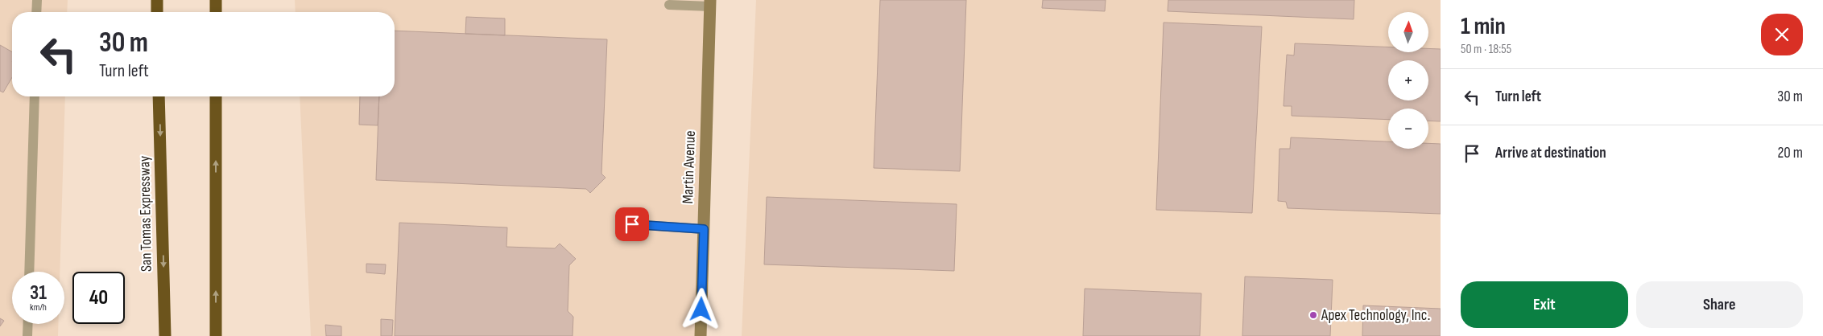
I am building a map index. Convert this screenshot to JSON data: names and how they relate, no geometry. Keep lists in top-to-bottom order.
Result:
{
  "streets": {
    "highway": ["San Tomas Expressway"],
    "street": ["Martin Avenue"]
  },
  "places": ["Apex Technology, Inc."],
  "north": "top",
  "page": {
    "heading": ["1 min", "50 m · 18:55"],
    "map_buttons": ["+", "−"],
    "turn": ["30 m", "Turn left"],
    "list": [
      {
        "name": "Turn left",
        "value": "30 m"
      },
      {
        "name": "Arrive at destination",
        "value": "20 m"
      }
    ],
    "speed": "31 km/h",
    "limit": "40",
    "buttons": ["Exit", "Share"]
  }
}
